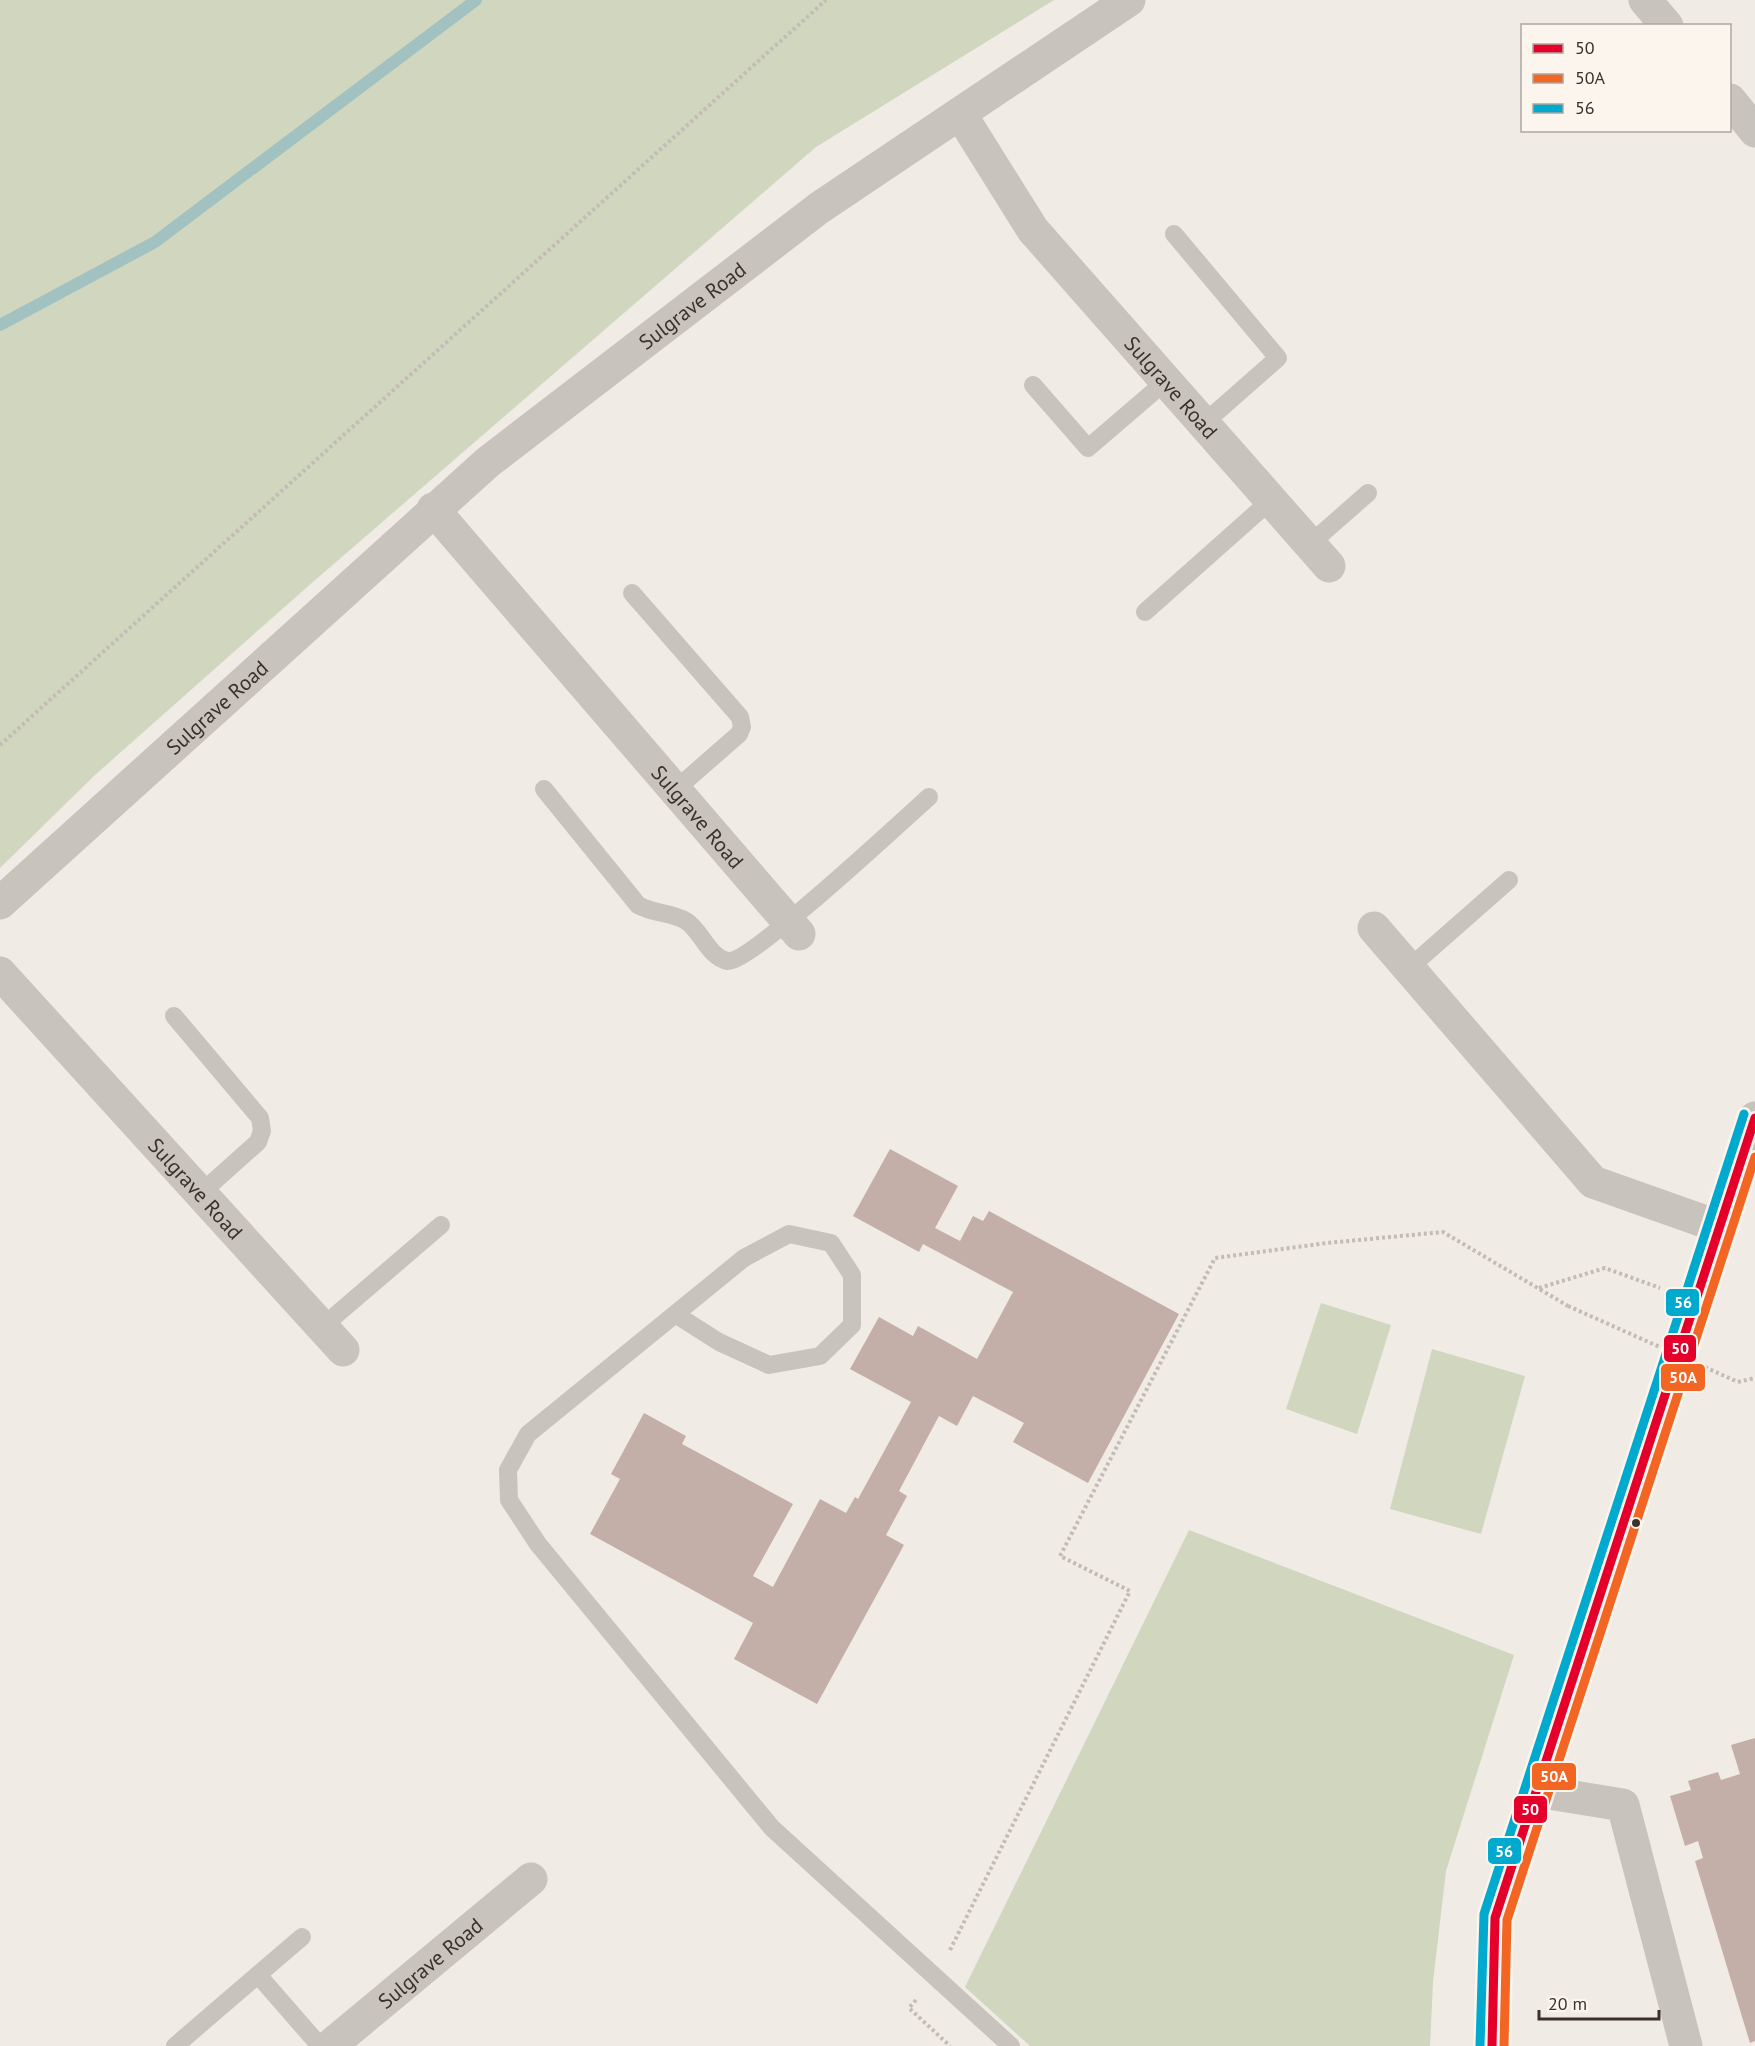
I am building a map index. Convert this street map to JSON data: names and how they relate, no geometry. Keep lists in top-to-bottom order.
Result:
{
  "streets": {
    "street": ["Sulgrave Road"]
  },
  "lines": ["transit line 56", "transit line 50", "transit line 50A"],
  "legend": ["50", "50A", "56"],
  "scale_bar": "20 m"
}
